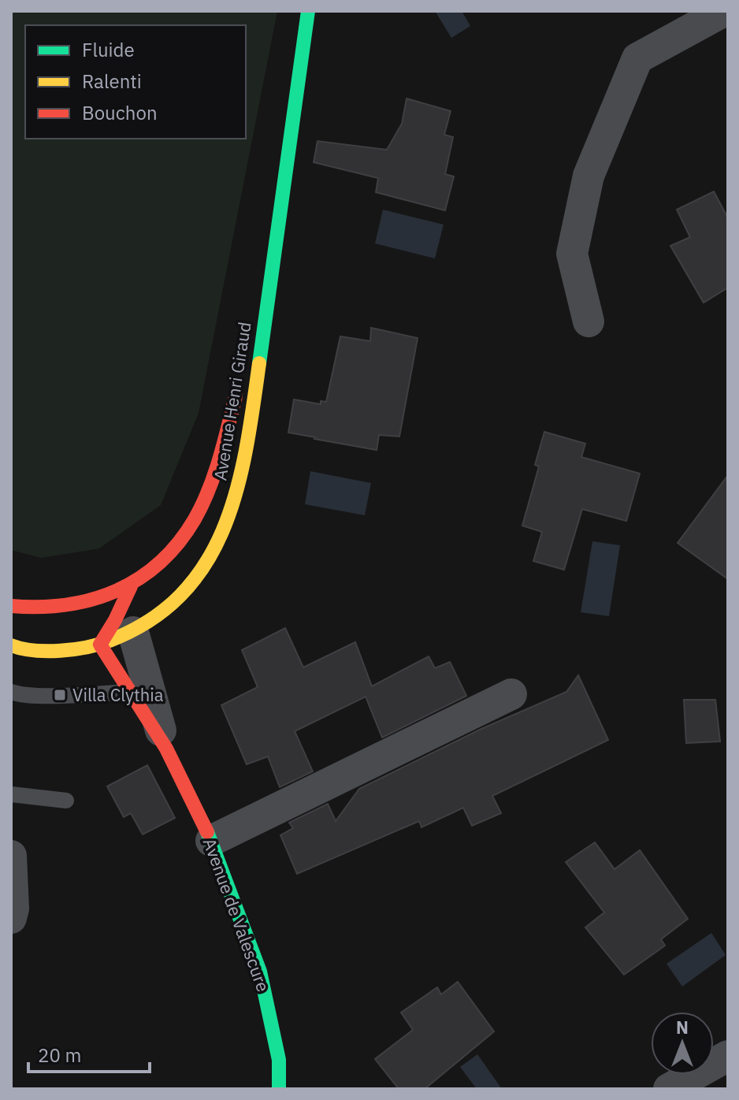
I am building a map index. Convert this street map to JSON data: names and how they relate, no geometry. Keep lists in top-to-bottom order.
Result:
{
  "streets": {
    "street": ["Avenue Henri Giraud", "Avenue de Valescure"]
  },
  "crossings": [
    ["Avenue Henri Giraud", "Avenue de Valescure"]
  ],
  "places": {
    "transit": ["Villa Clythia"]
  },
  "legend": ["Fluide", "Ralenti", "Bouchon"],
  "scale_bar": "20 m",
  "north": "top"
}
